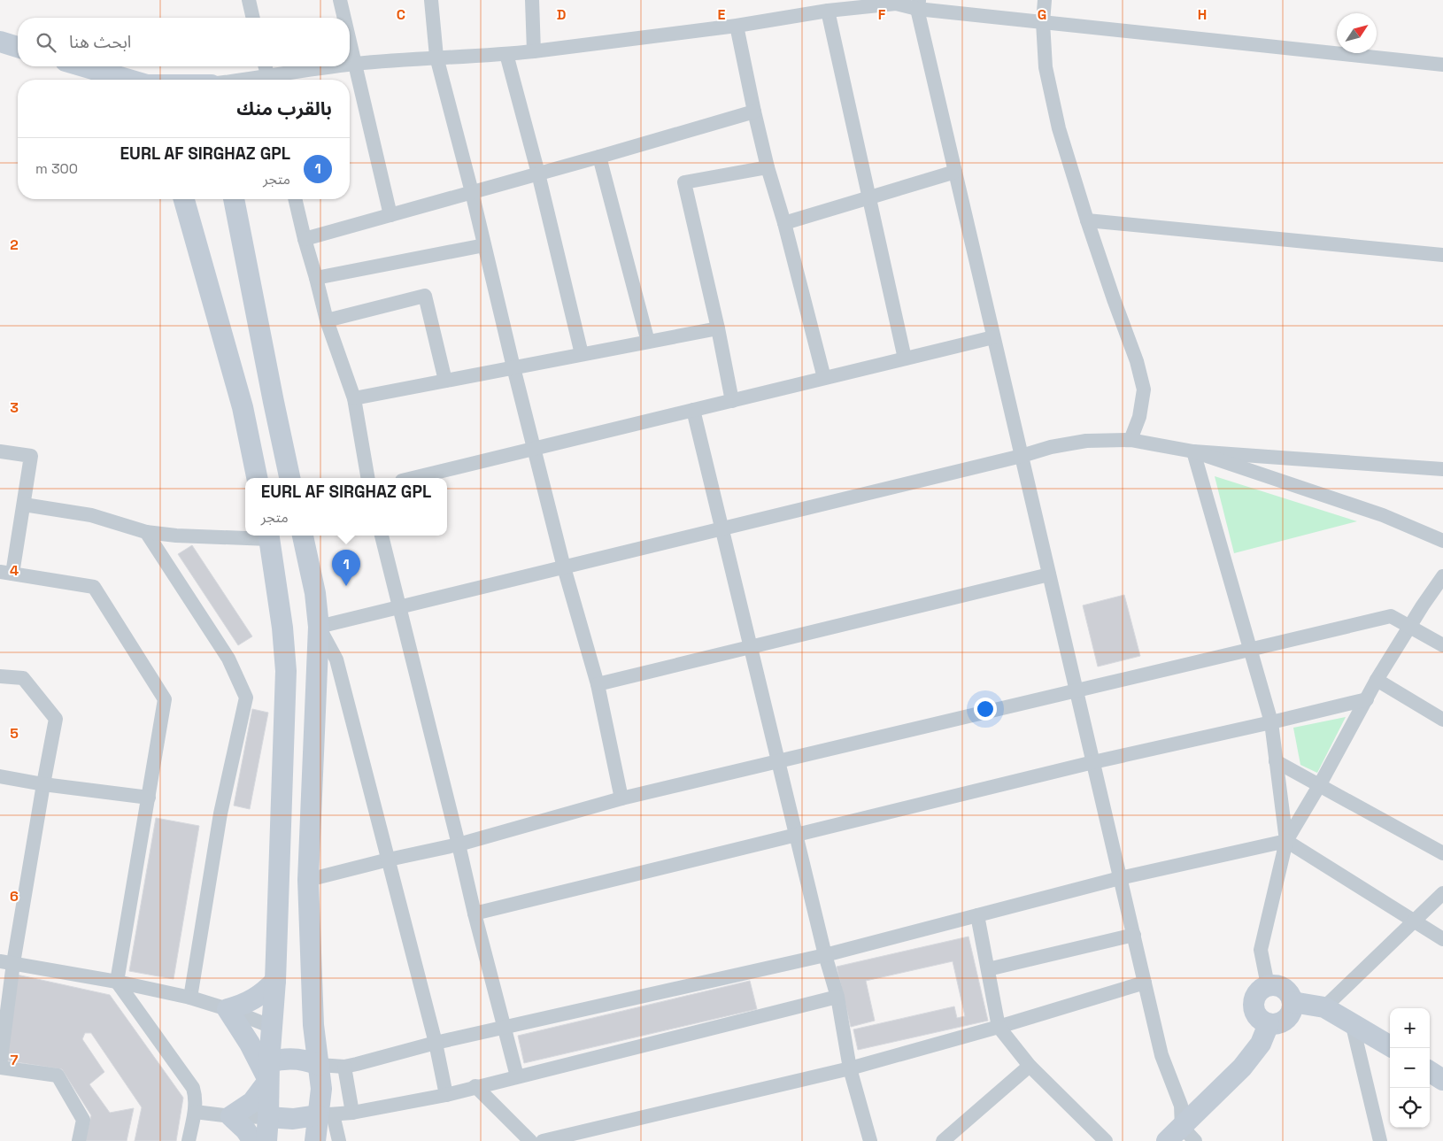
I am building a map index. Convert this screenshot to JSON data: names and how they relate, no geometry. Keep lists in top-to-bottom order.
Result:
{
  "north": "top right",
  "page": {
    "search": "ابحث هنا",
    "heading": "بالقرب منك",
    "list": [
      {
        "mark": "1",
        "name": "EURL AF SIRGHAZ GPL",
        "note": "متجر",
        "value": "300 m"
      }
    ],
    "popup": ["EURL AF SIRGHAZ GPL", "متجر"],
    "pins": "1",
    "map_buttons": ["+", "−"]
  },
  "grid": {
    "columns": [
      "C",
      "D",
      "E",
      "F",
      "G",
      "H"
    ],
    "rows": [
      "2",
      "3",
      "4",
      "5",
      "6",
      "7"
    ]
  }
}
